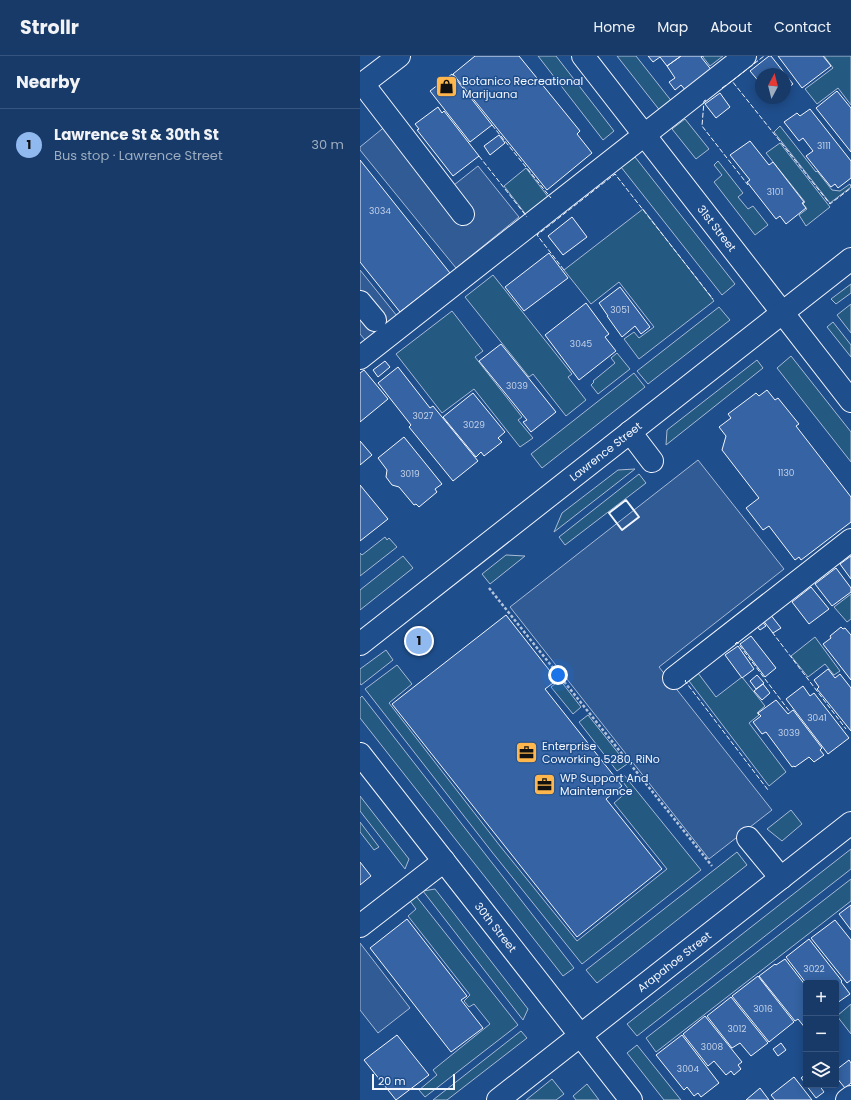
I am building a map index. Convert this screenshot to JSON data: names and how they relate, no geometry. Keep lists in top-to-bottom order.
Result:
{
  "streets": {
    "street": [
      "31st Street",
      "Lawrence Street",
      "30th Street",
      "Arapahoe Street"
    ]
  },
  "crossings": [
    ["31st Street", "Lawrence Street"],
    ["30th Street", "Arapahoe Street"]
  ],
  "places": {
    "shop": ["Botanico Recreational Marijuana"],
    "office": ["Enterprise Coworking 5280, RiNo", "WP Support And Maintenance"]
  },
  "house_numbers": [
    "3111",
    "3101",
    "3034",
    "3051",
    "3045",
    "3039",
    "3027",
    "3029",
    "1130",
    "3019",
    "3041",
    "3039",
    "3022",
    "3016",
    "3012",
    "3008",
    "3004"
  ],
  "scale_bar": "20 m",
  "north": "top",
  "page": {
    "header": "Strollr",
    "nav": [
      "Home",
      "Map",
      "About",
      "Contact"
    ],
    "heading": "Nearby",
    "list": [
      {
        "mark": "1",
        "name": "Lawrence St & 30th St",
        "note": "Bus stop · Lawrence Street",
        "value": "30 m"
      }
    ],
    "pins": "1",
    "map_buttons": ["+", "−"],
    "scale": "20 m"
  }
}
